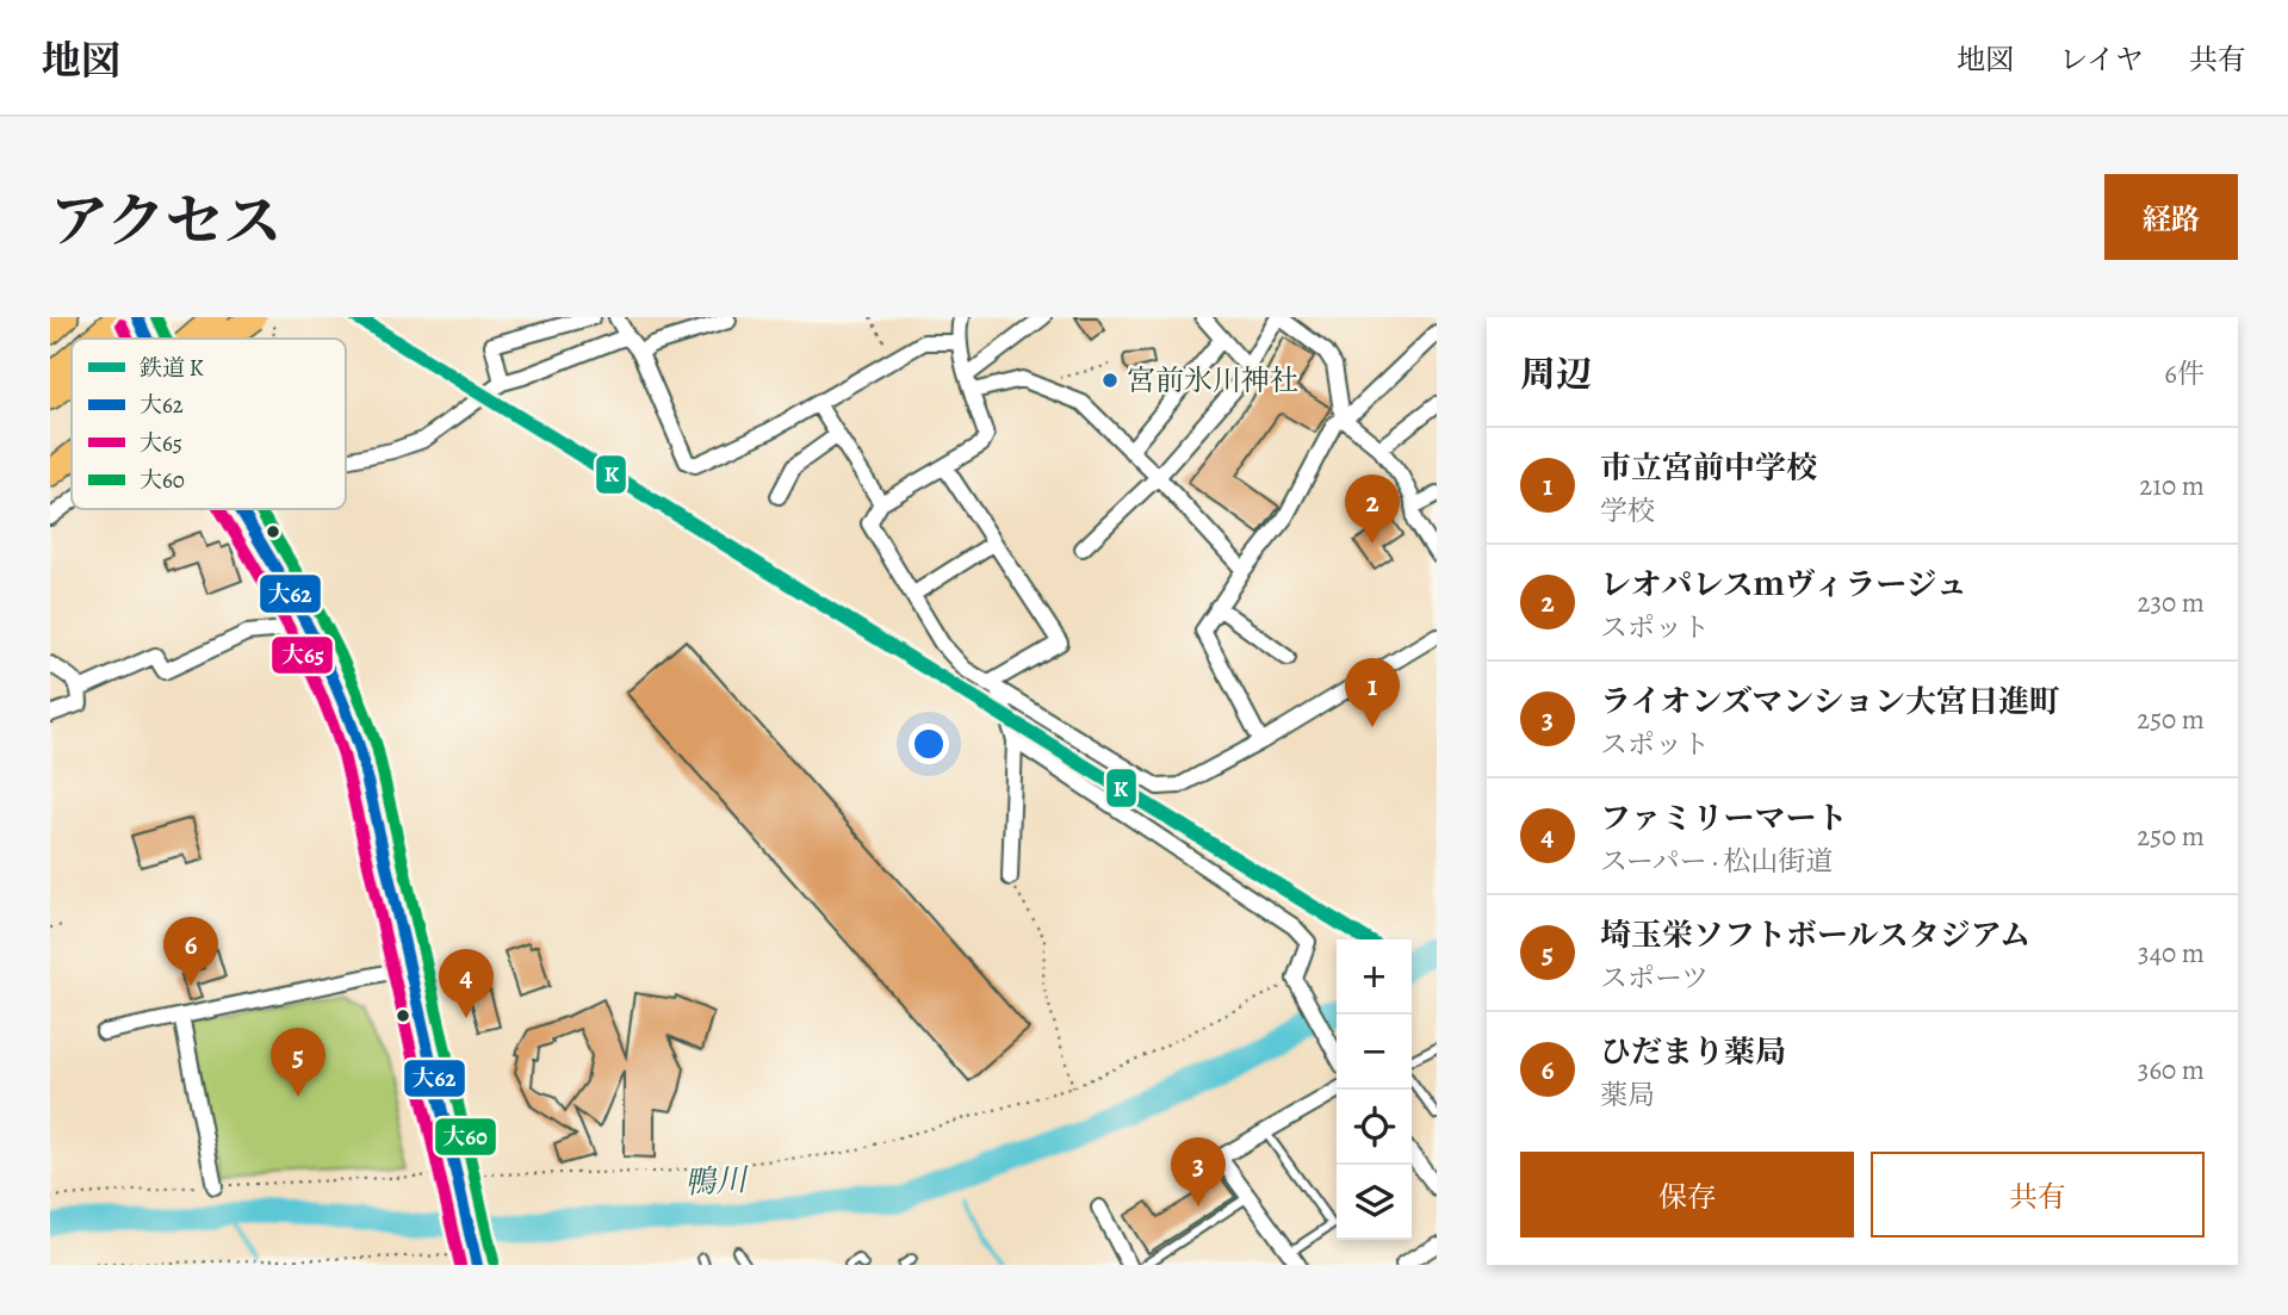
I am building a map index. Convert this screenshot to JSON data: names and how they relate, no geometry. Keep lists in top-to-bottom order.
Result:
{
  "water": ["鴨川"],
  "places": ["宮前氷川神社"],
  "lines": [
    "rail line K",
    "transit line 大62",
    "transit line 大60",
    "transit line 大65"
  ],
  "legend": [
    "鉄道 K",
    "大62",
    "大65",
    "大60"
  ],
  "page": {
    "header": "地図",
    "nav": ["地図", "レイヤ", "共有"],
    "title": "アクセス",
    "buttons": [
      "経路",
      ["保存", "共有"]
    ],
    "heading": ["周辺", "6件"],
    "list": [
      {
        "mark": "1",
        "name": "市立宮前中学校",
        "note": "学校",
        "value": "210 m"
      },
      {
        "mark": "2",
        "name": "レオパレスｍヴィラージュ",
        "note": "スポット",
        "value": "230 m"
      },
      {
        "mark": "3",
        "name": "ライオンズマンション大宮日進町",
        "note": "スポット",
        "value": "250 m"
      },
      {
        "mark": "4",
        "name": "ファミリーマート",
        "note": "スーパー · 松山街道",
        "value": "250 m"
      },
      {
        "mark": "5",
        "name": "埼玉栄ソフトボールスタジアム",
        "note": "スポーツ",
        "value": "340 m"
      },
      {
        "mark": "6",
        "name": "ひだまり薬局",
        "note": "薬局",
        "value": "360 m"
      }
    ],
    "pins": [
      "2",
      "1",
      "6",
      "4",
      "5",
      "3"
    ],
    "map_buttons": ["+", "−"]
  }
}
